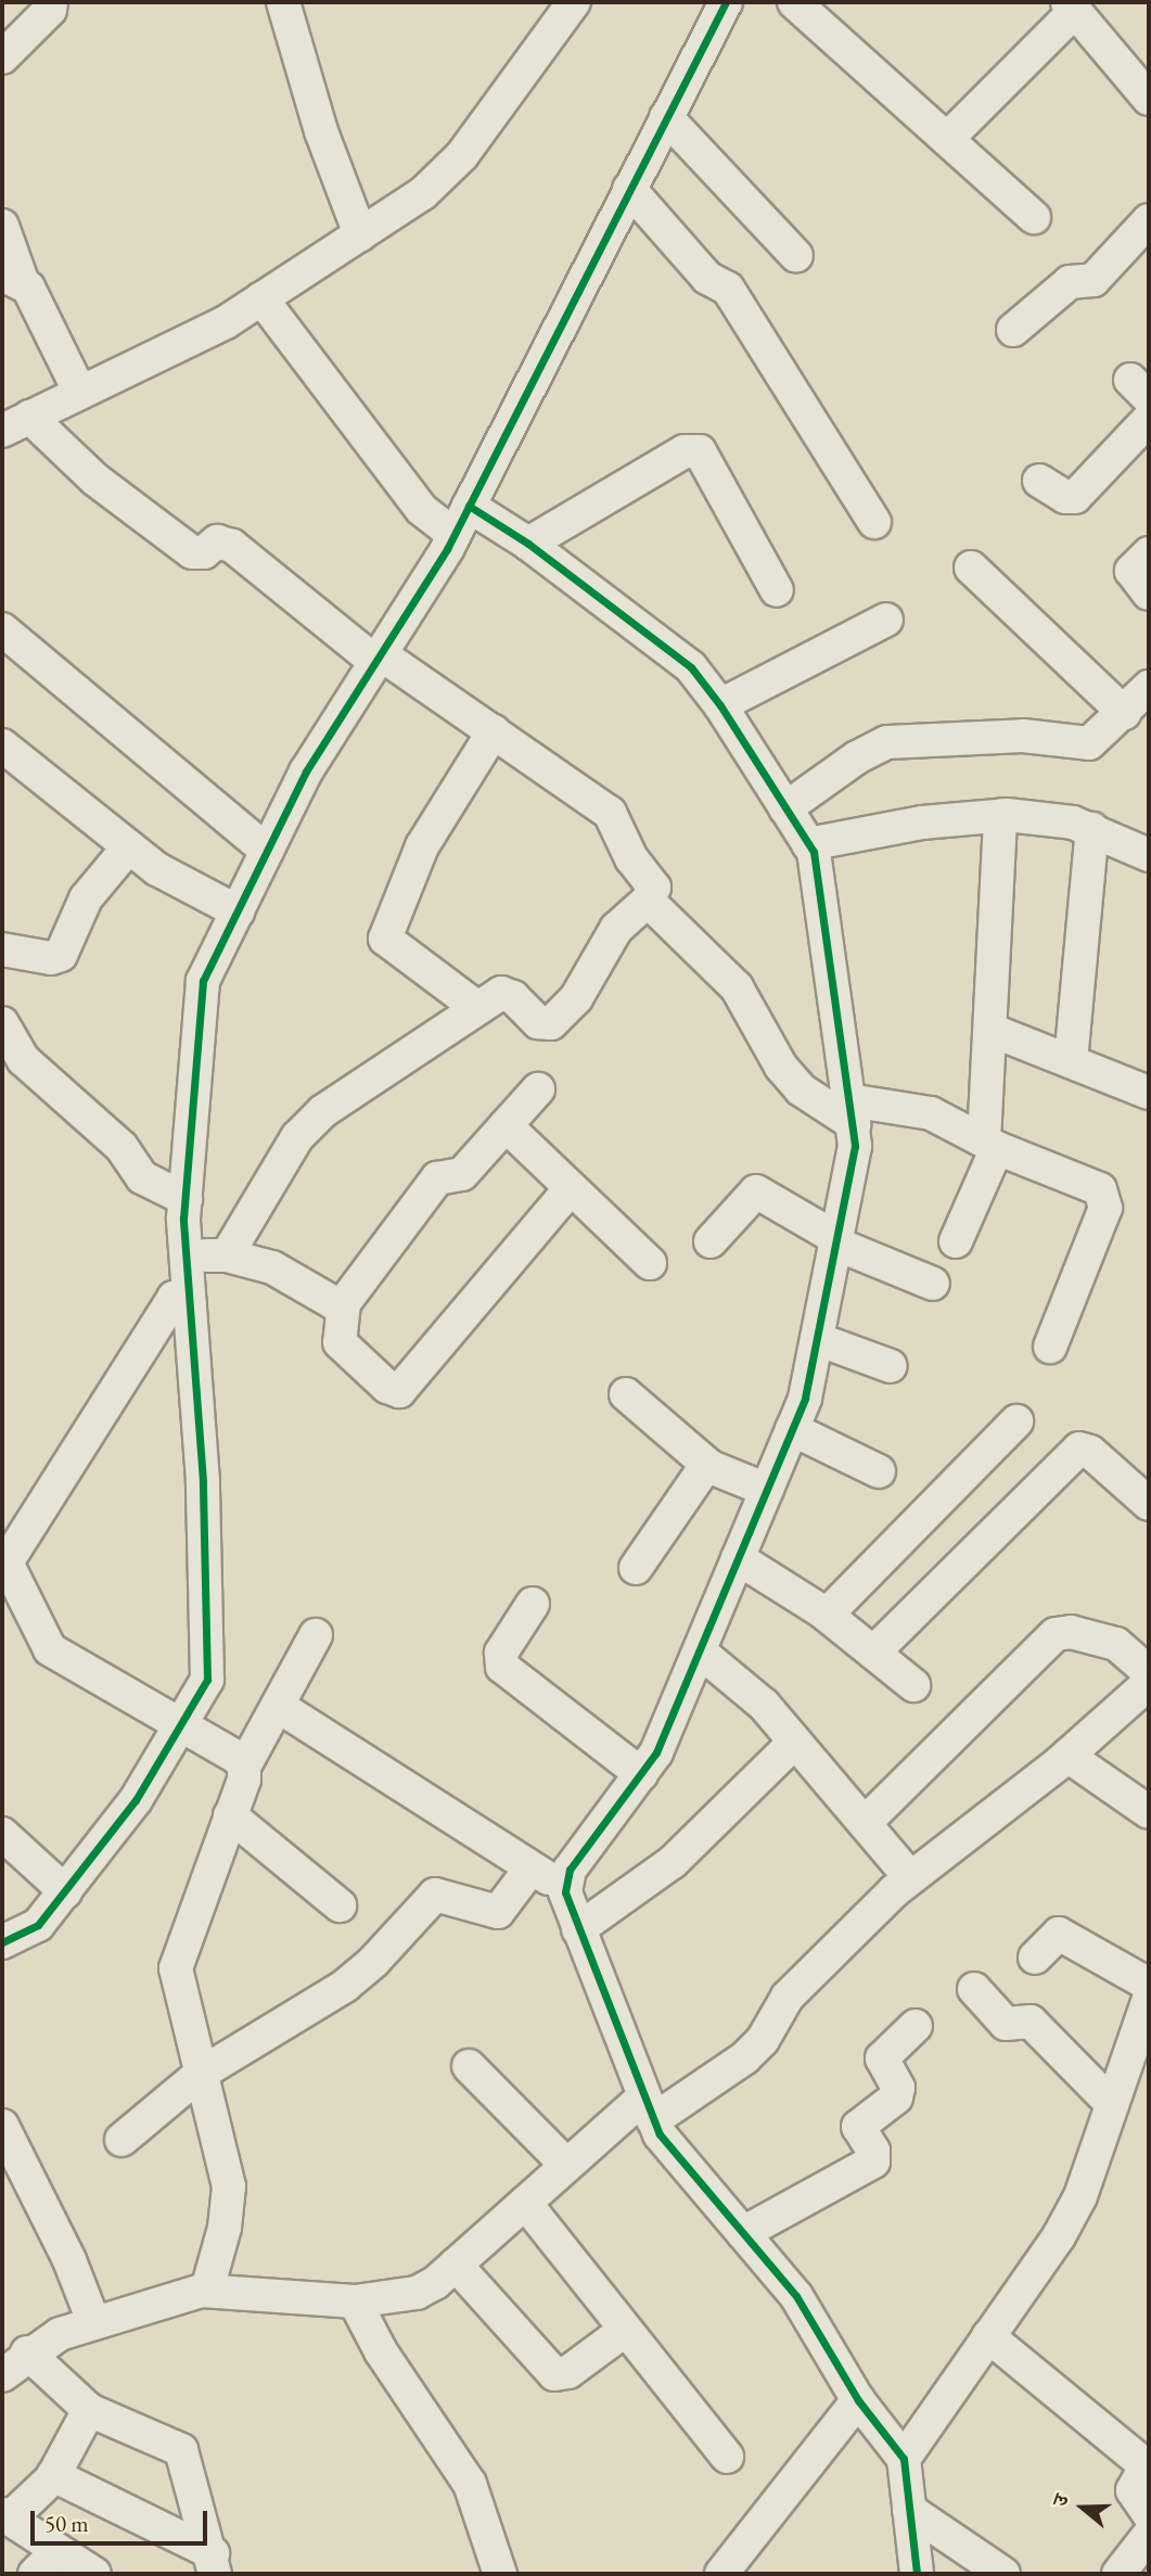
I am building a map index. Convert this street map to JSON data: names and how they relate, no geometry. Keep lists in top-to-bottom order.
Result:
{
  "scale_bar": "50 m",
  "north": "left"
}
